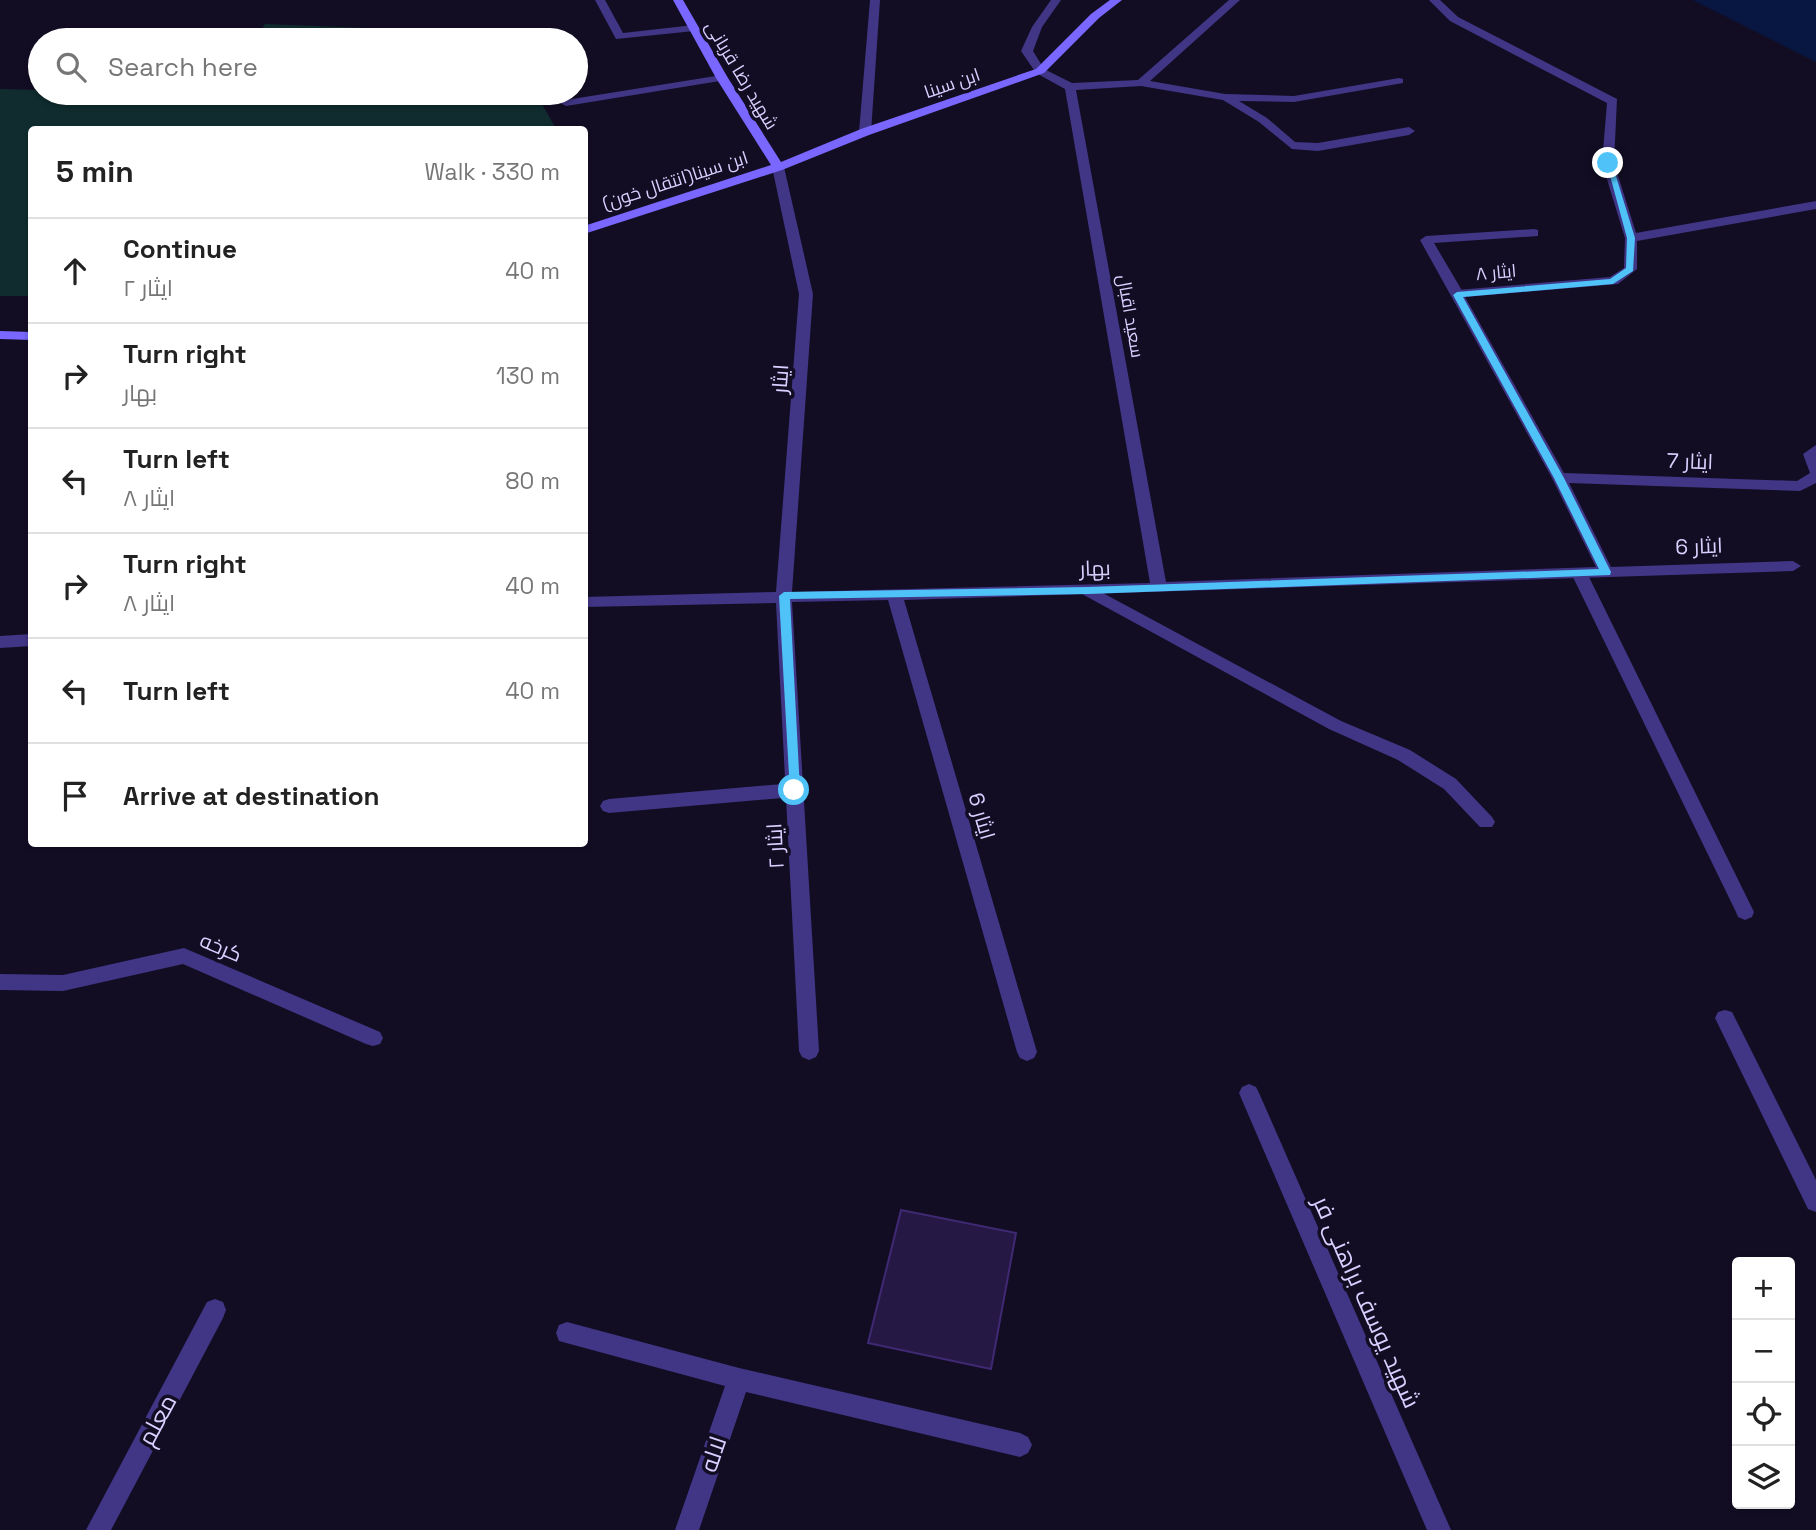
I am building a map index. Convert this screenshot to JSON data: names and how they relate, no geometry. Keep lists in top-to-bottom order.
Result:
{
  "streets": {
    "main road": ["شهید رضا قربانی", "ابن سینا", "ابن سینا(انتقال خون)"],
    "street": [
      "ایثار ۸",
      "سعید اقبال",
      "ایثار",
      "ایثار 7",
      "ایثار 6",
      "بهار",
      "ایثار ۲",
      "کرخه",
      "شهید یوسف براهنی فر",
      "معلم",
      "لاله"
    ]
  },
  "crossings": [
    ["شهید رضا قربانی", "ابن سینا"],
    ["شهید رضا قربانی", "ابن سینا(انتقال خون)"],
    ["شهید رضا قربانی", "ایثار"],
    ["ابن سینا", "ابن سینا(انتقال خون)"],
    ["ابن سینا", "ایثار"],
    ["ابن سینا(انتقال خون)", "ایثار"],
    ["ایثار ۸", "ایثار 7"],
    ["ایثار ۸", "ایثار 6"],
    ["ایثار ۸", "بهار"],
    ["سعید اقبال", "بهار"],
    ["ایثار", "بهار"],
    ["ایثار", "ایثار ۲"],
    ["ایثار 6", "بهار"],
    ["بهار", "ایثار ۲"]
  ],
  "page": {
    "search": "Search here",
    "heading": ["5 min", "Walk · 330 m"],
    "list": [
      ["Continue", "ایثار ۲", "40 m"],
      ["Turn right", "بهار", "130 m"],
      ["Turn left", "ایثار ۸", "80 m"],
      ["Turn right", "ایثار ۸", "40 m"],
      ["Turn left", "40 m"],
      "Arrive at destination"
    ],
    "map_buttons": ["+", "−"]
  }
}
